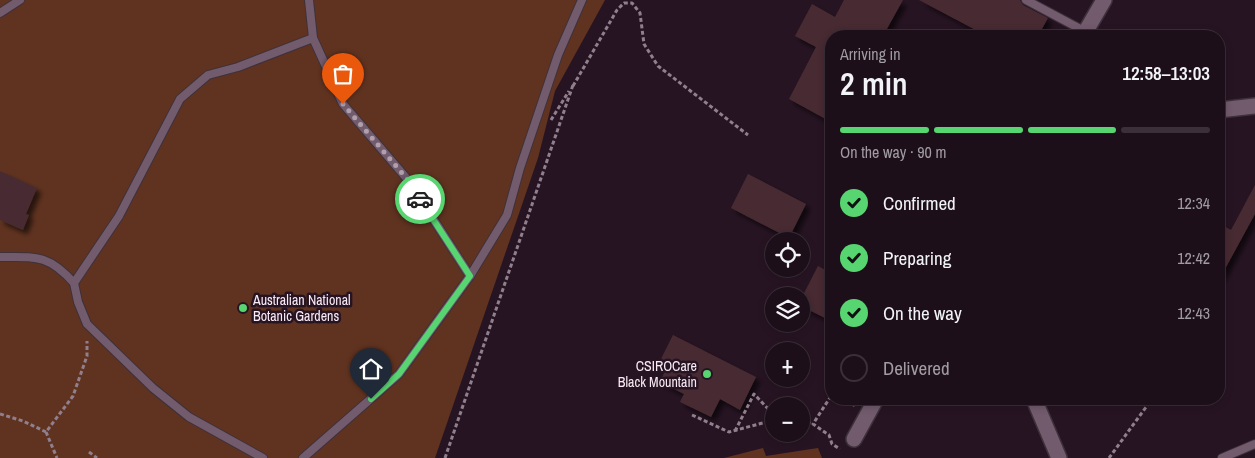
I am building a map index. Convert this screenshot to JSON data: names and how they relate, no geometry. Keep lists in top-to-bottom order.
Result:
{
  "places": ["Australian National Botanic Gardens", "CSIROCare Black Mountain"],
  "page": {
    "heading": ["2 min", "Arriving in", "12:58–13:03"],
    "bar": "On the way · 90 m",
    "list": [
      ["Confirmed", "12:34"],
      ["Preparing", "12:42"],
      ["On the way", "12:43"],
      "Delivered"
    ],
    "map_buttons": ["+", "−"]
  }
}
